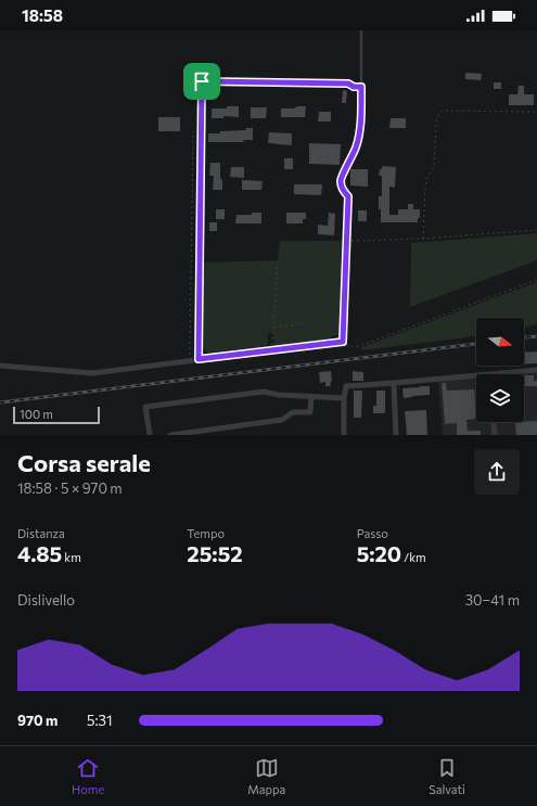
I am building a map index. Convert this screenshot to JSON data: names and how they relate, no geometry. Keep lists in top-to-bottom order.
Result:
{
  "scale_bar": "100 m",
  "north": "right",
  "page": {
    "status": "18:58",
    "scale": "100 m",
    "heading": ["Corsa serale", "18:58 · 5 × 970 m"],
    "stats": [
      ["Distanza", "4.85 km"],
      ["Tempo", "25:52"],
      ["Passo", "5:20 /km"]
    ],
    "chart": ["Dislivello", "30–41 m"],
    "list": [
      {
        "name": "970 m",
        "note": "5:31"
      }
    ],
    "tabs": ["Home", "Mappa", "Salvati"]
  }
}
